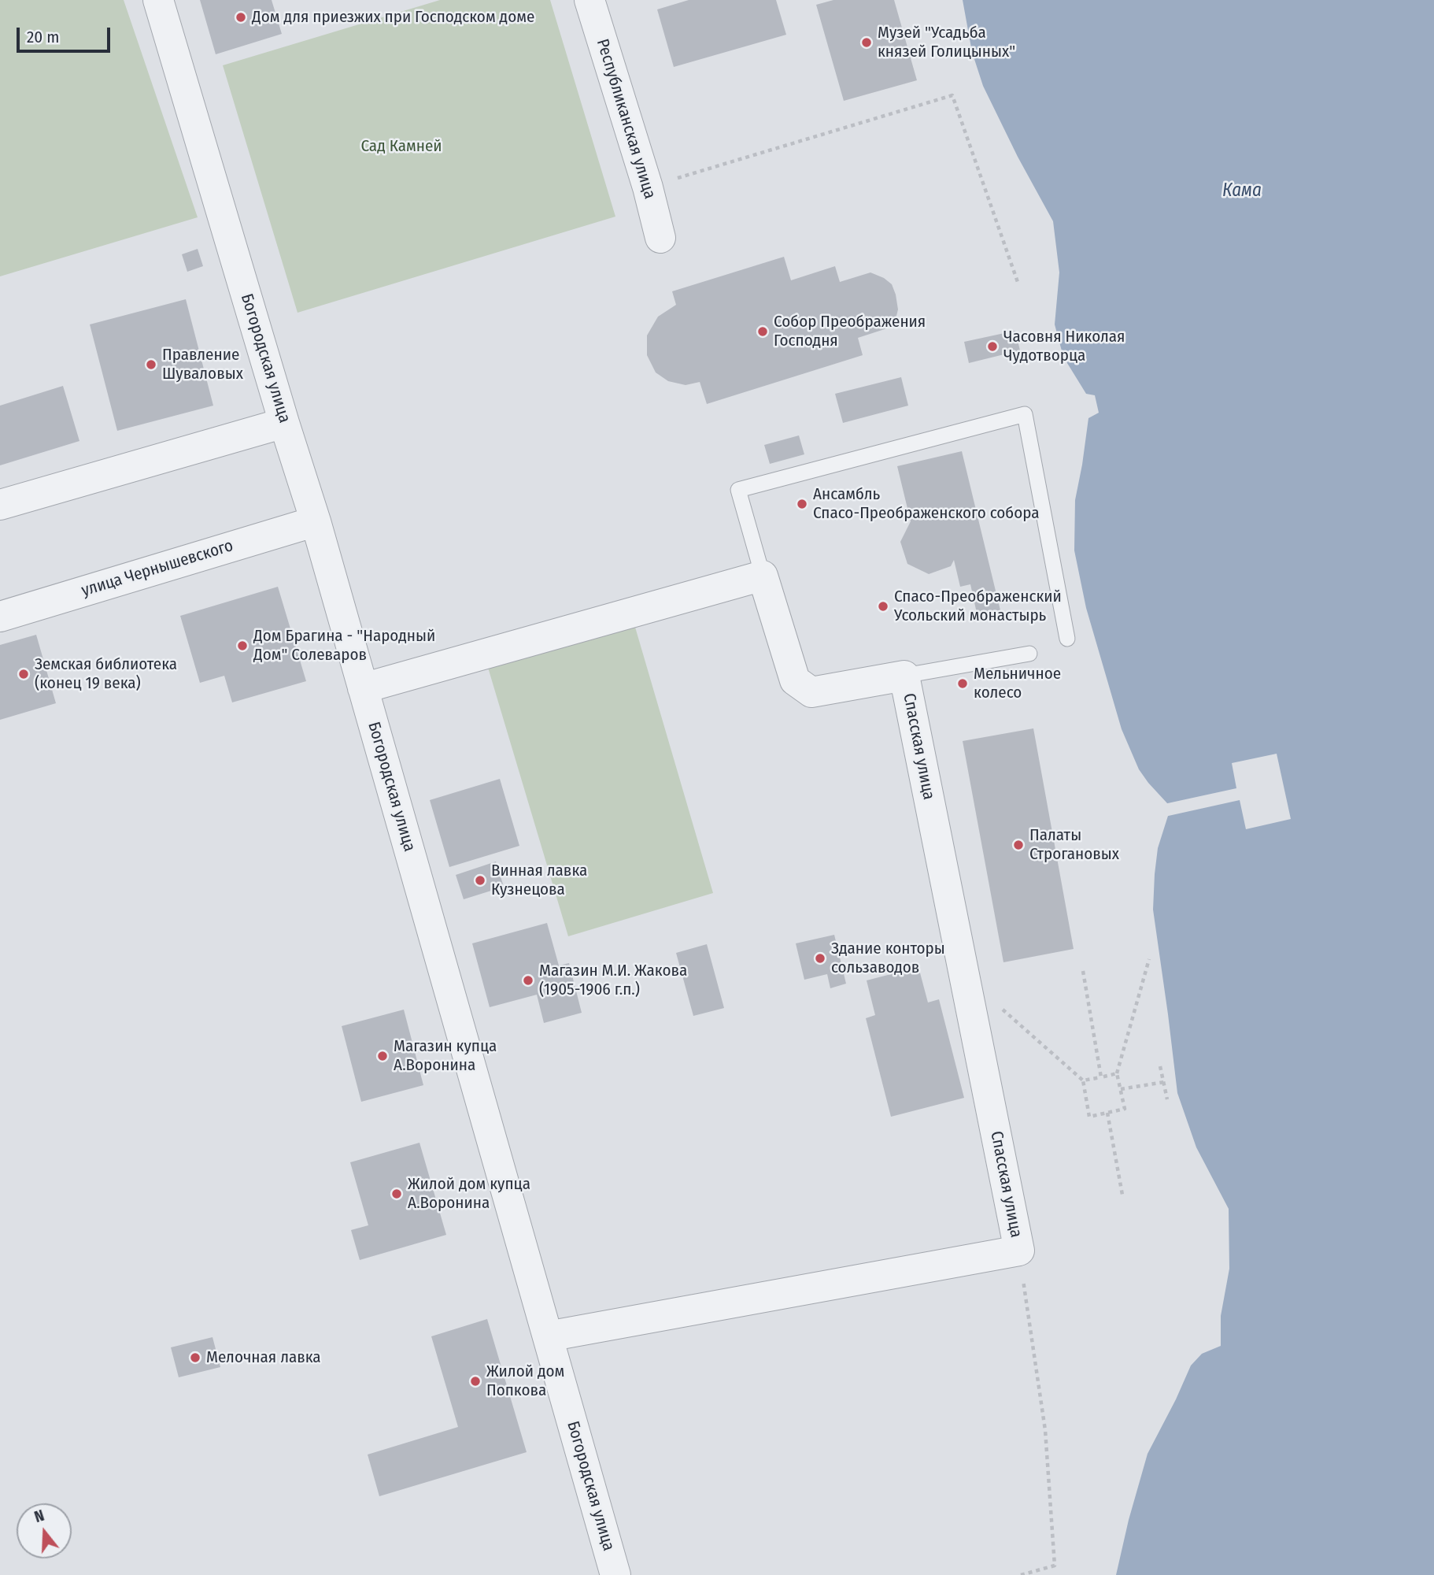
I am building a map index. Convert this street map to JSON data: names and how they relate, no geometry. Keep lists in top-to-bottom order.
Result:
{
  "streets": {
    "street": [
      "Республиканская улица",
      "Богородская улица",
      "улица Чернышевского",
      "Спасская улица"
    ]
  },
  "crossings": [
    ["Богородская улица", "улица Чернышевского"]
  ],
  "water": ["Кама"],
  "parks": ["Сад Камней"],
  "places": [
    "Дом для приезжих при Господском доме",
    "Музей \"Усадьба князей Голицыных\"",
    "Собор Преображения Господня",
    "Часовня Николая Чудотворца",
    "Правление Шуваловых",
    "Ансамбль Спасо-Преображенского собора",
    "Спасо-Преображенский Усольский монастырь",
    "Дом Брагина - \"Народный Дом\" Солеваров",
    "Земская библиотека (конец 19 века)",
    "Мельничное колесо",
    "Палаты Строгановых",
    "Винная лавка Кузнецова",
    "Здание конторы сользаводов",
    "Магазин М.И. Жакова (1905-1906 г.п.)",
    "Магазин купца А.Воронина",
    "Жилой дом купца А.Воронина",
    "Мелочная лавка",
    "Жилой дом Попкова"
  ],
  "scale_bar": "20 m",
  "north": "top"
}
